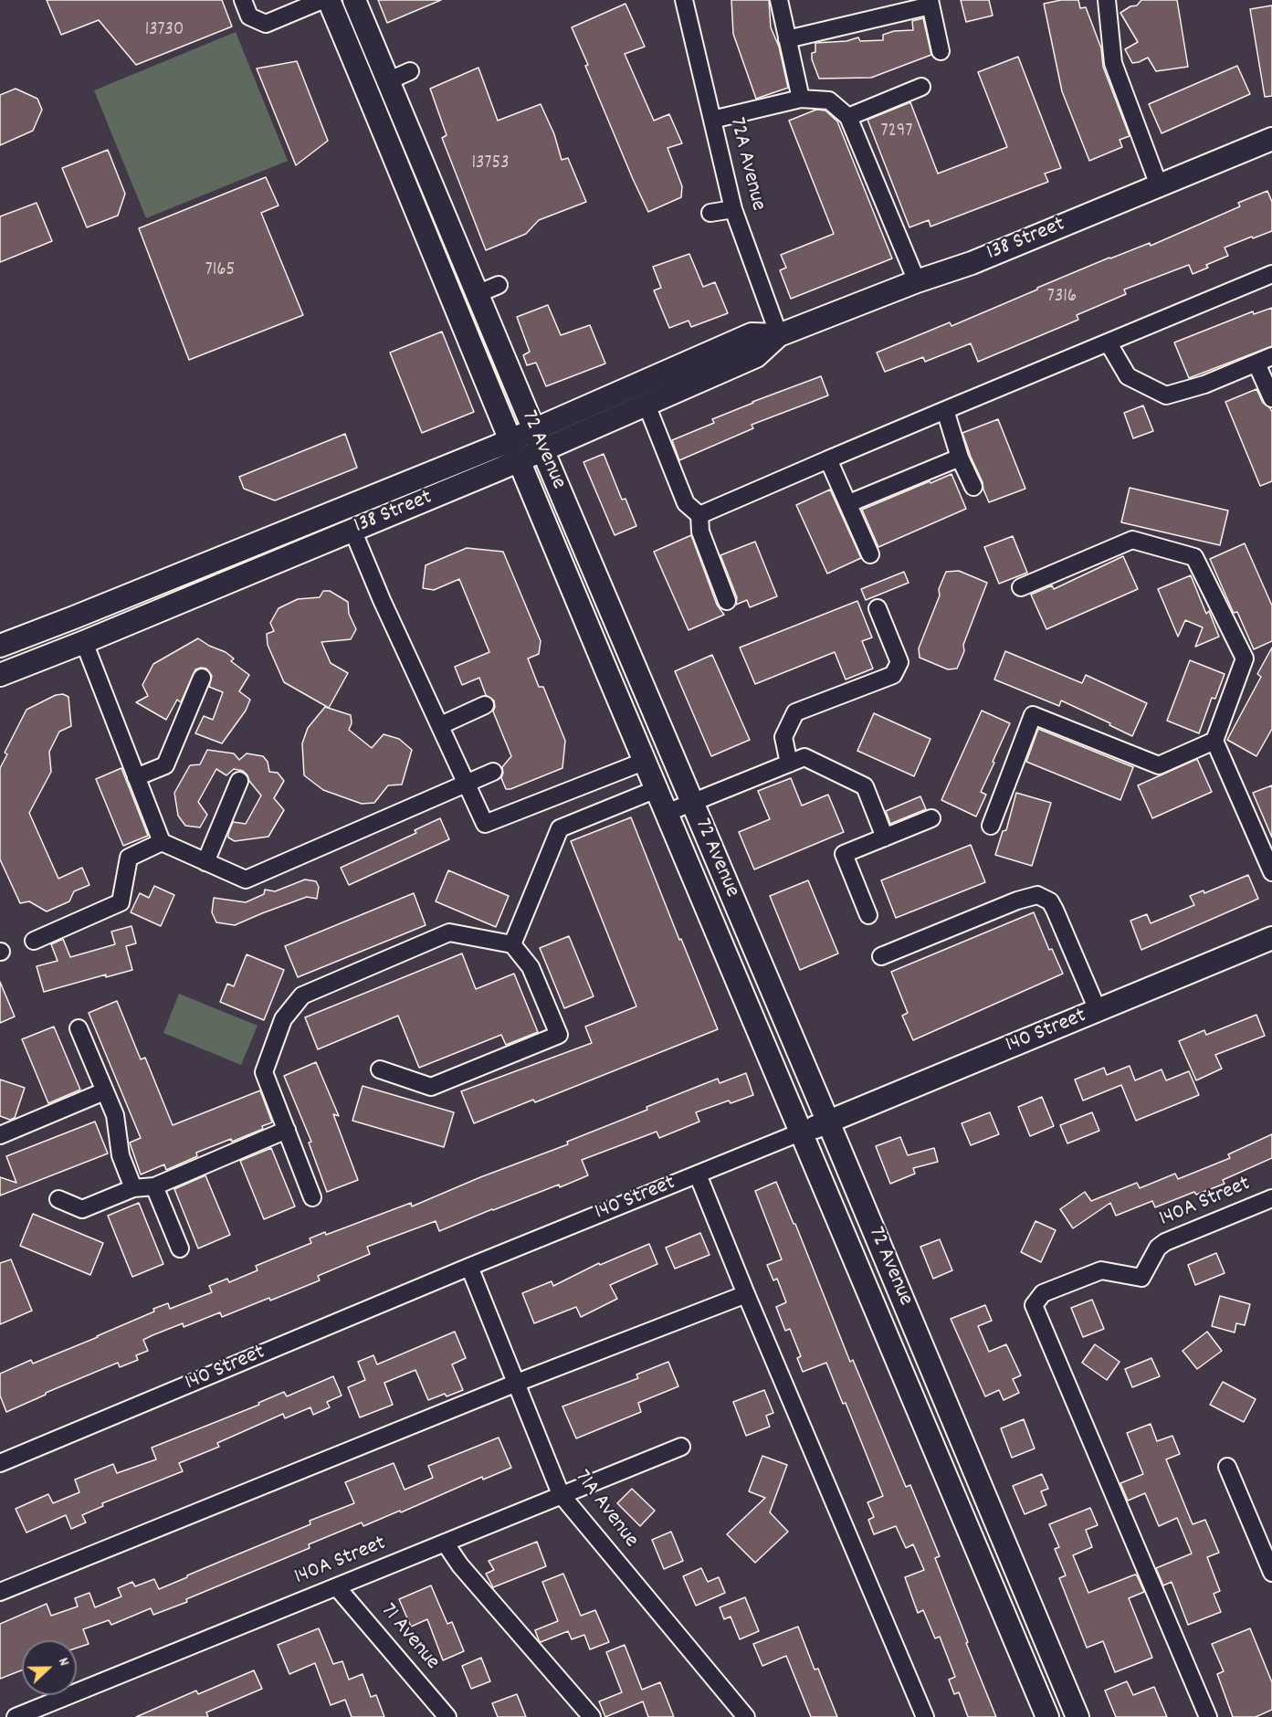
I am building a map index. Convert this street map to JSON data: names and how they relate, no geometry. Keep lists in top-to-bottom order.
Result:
{
  "streets": {
    "main road": ["138 Street", "72 Avenue", "140 Street"],
    "street": [
      "72A Avenue",
      "140A Street",
      "71A Avenue",
      "71 Avenue"
    ]
  },
  "crossings": [
    ["72A Avenue", "138 Street"],
    ["138 Street", "72 Avenue"],
    ["72 Avenue", "140 Street"],
    ["140 Street", "71A Avenue"],
    ["140A Street", "71A Avenue"],
    ["140A Street", "71 Avenue"]
  ],
  "house_numbers": [
    "13730",
    "7297",
    "13753",
    "7165",
    "7316"
  ],
  "north": "right"
}
